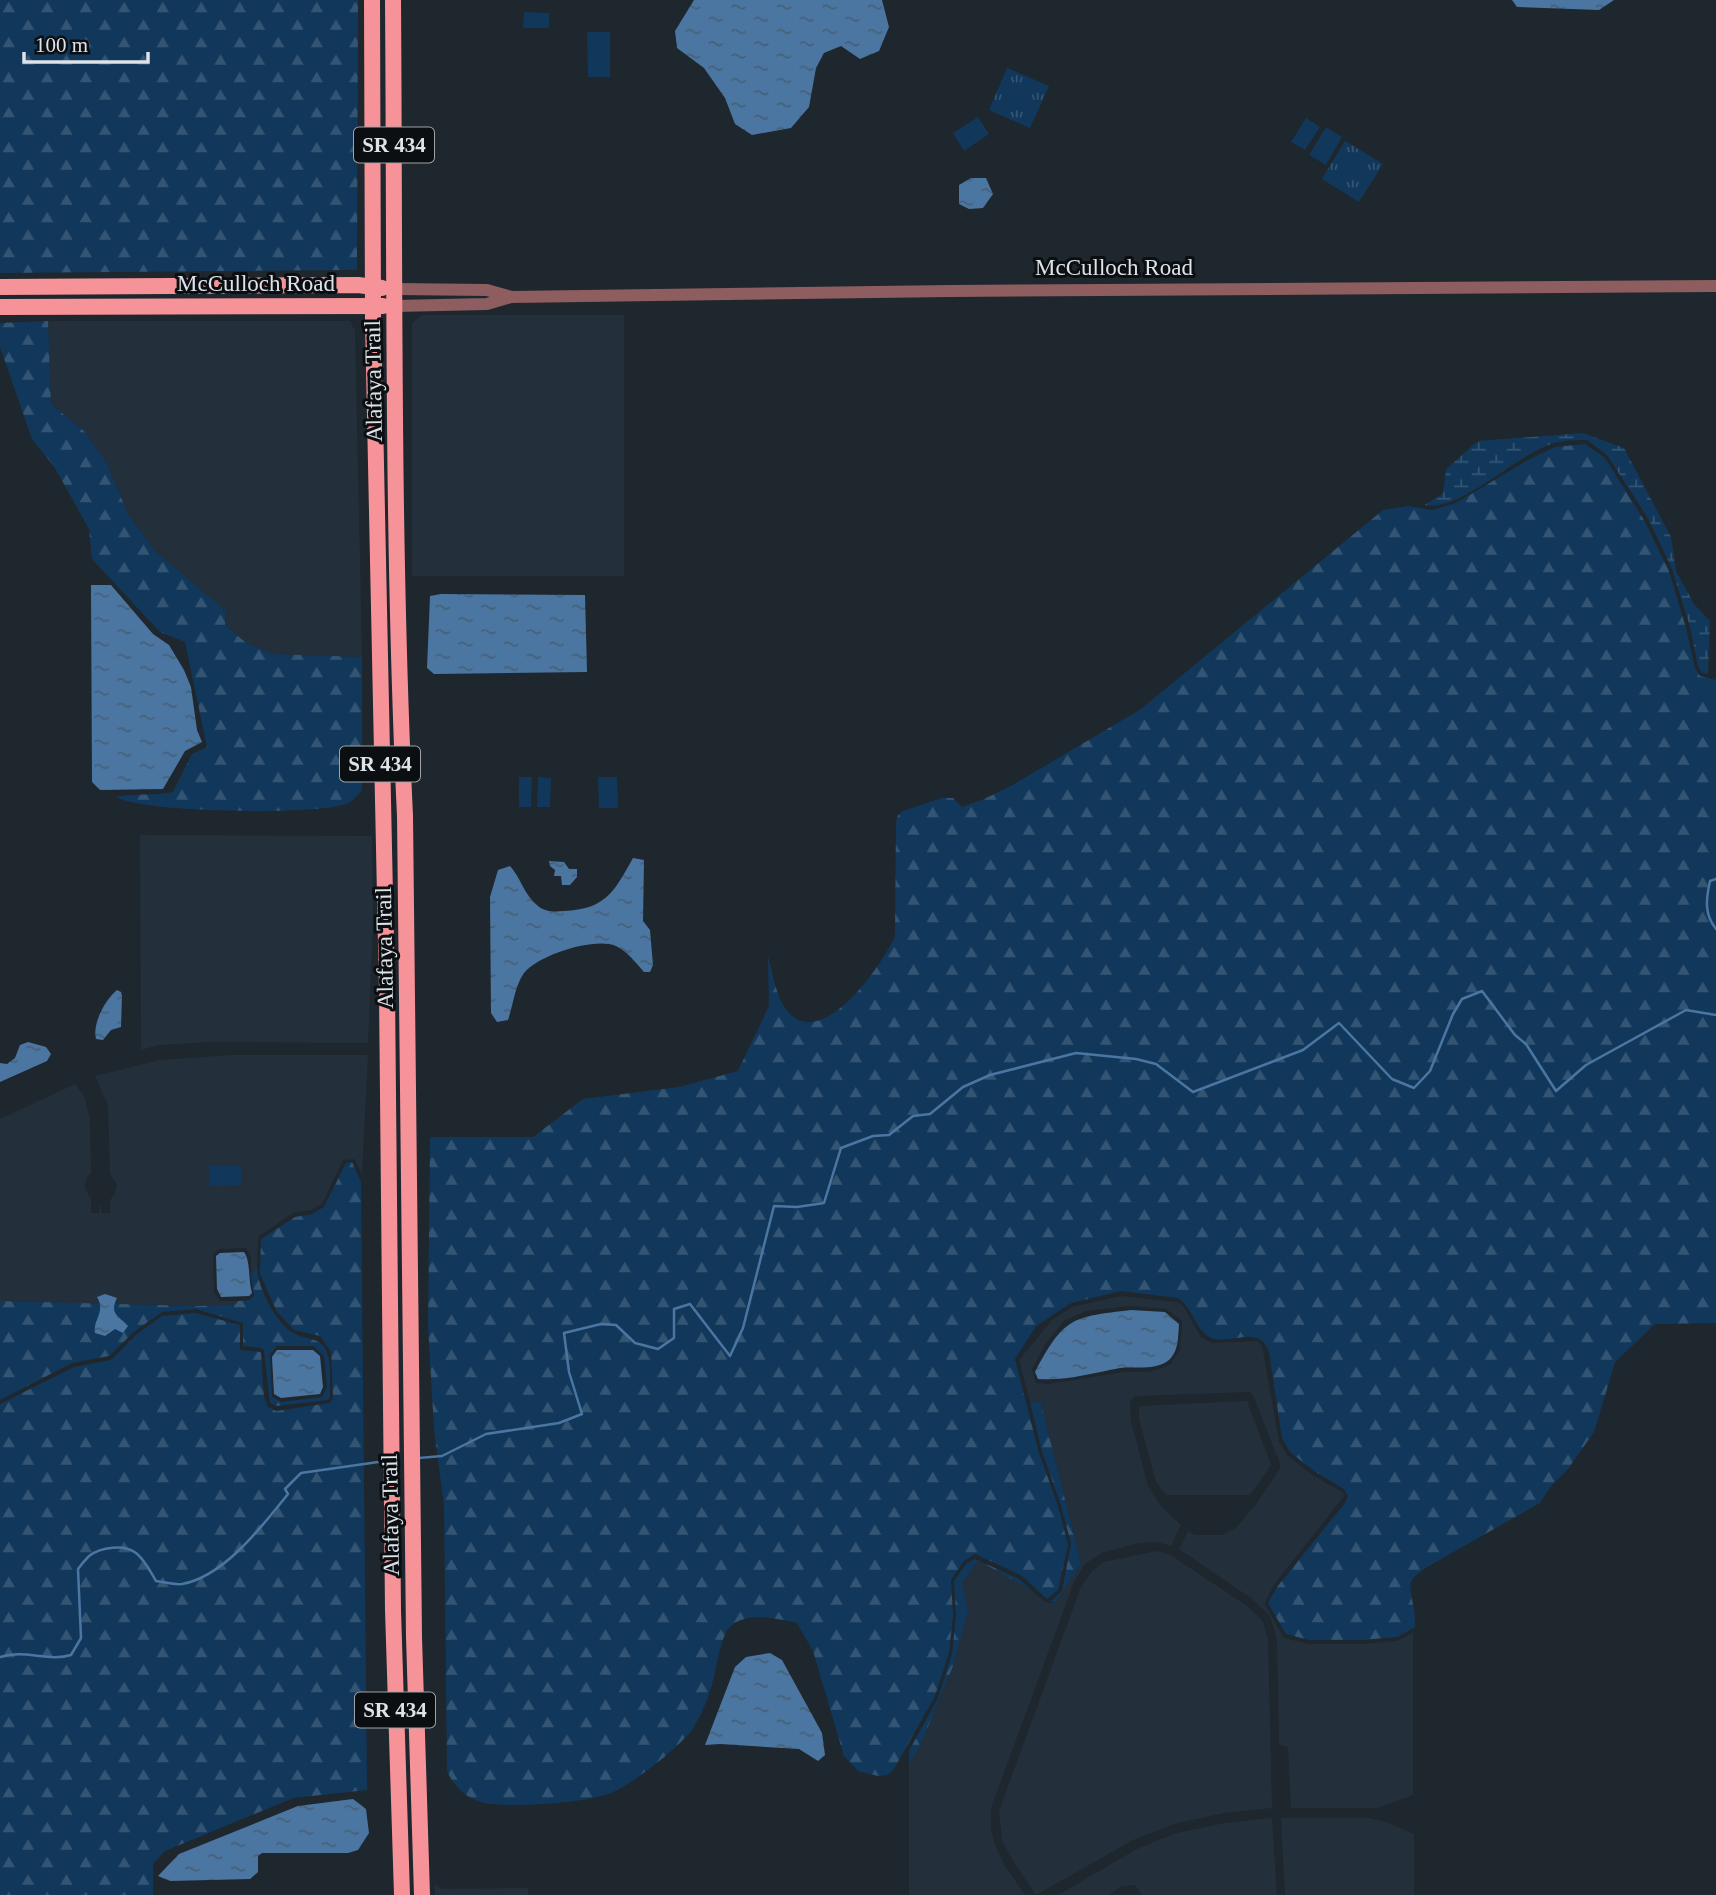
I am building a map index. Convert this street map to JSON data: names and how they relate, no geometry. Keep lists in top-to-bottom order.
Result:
{
  "streets": {
    "main road": ["SR 434", "McCulloch Road", "Alafaya Trail"]
  },
  "crossings": [
    ["McCulloch Road", "Alafaya Trail"]
  ],
  "scale_bar": "100 m"
}
